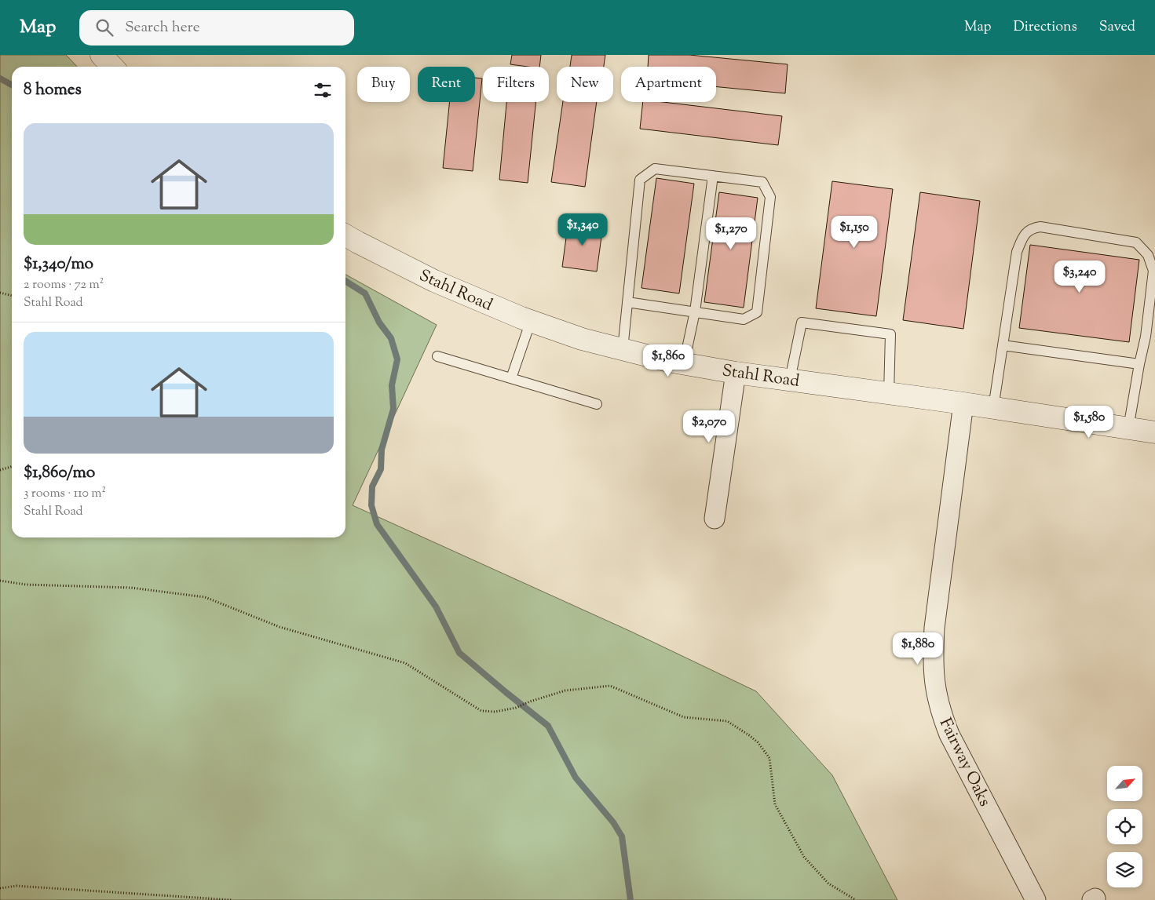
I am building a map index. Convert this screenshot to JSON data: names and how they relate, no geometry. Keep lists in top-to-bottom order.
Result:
{
  "streets": {
    "street": ["Stahl Road", "Fairway Oaks"]
  },
  "crossings": [
    ["Stahl Road", "Fairway Oaks"]
  ],
  "north": "top right",
  "page": {
    "header": "Map",
    "search": "Search here",
    "nav": ["Map", "Directions", "Saved"],
    "chip": [
      "Buy",
      "Rent",
      "Filters",
      "New",
      "Apartment"
    ],
    "heading": "8 homes",
    "list": [
      {
        "name": "$1,340/mo",
        "note": "2 rooms · 72 m² · Stahl Road"
      },
      {
        "name": "$1,860/mo",
        "note": "3 rooms · 110 m² · Stahl Road"
      }
    ],
    "price": [
      "$1,340",
      "$1,150",
      "$1,270",
      "$3,240",
      "$1,860",
      "$1,580",
      "$2,070",
      "$1,880"
    ]
  }
}
